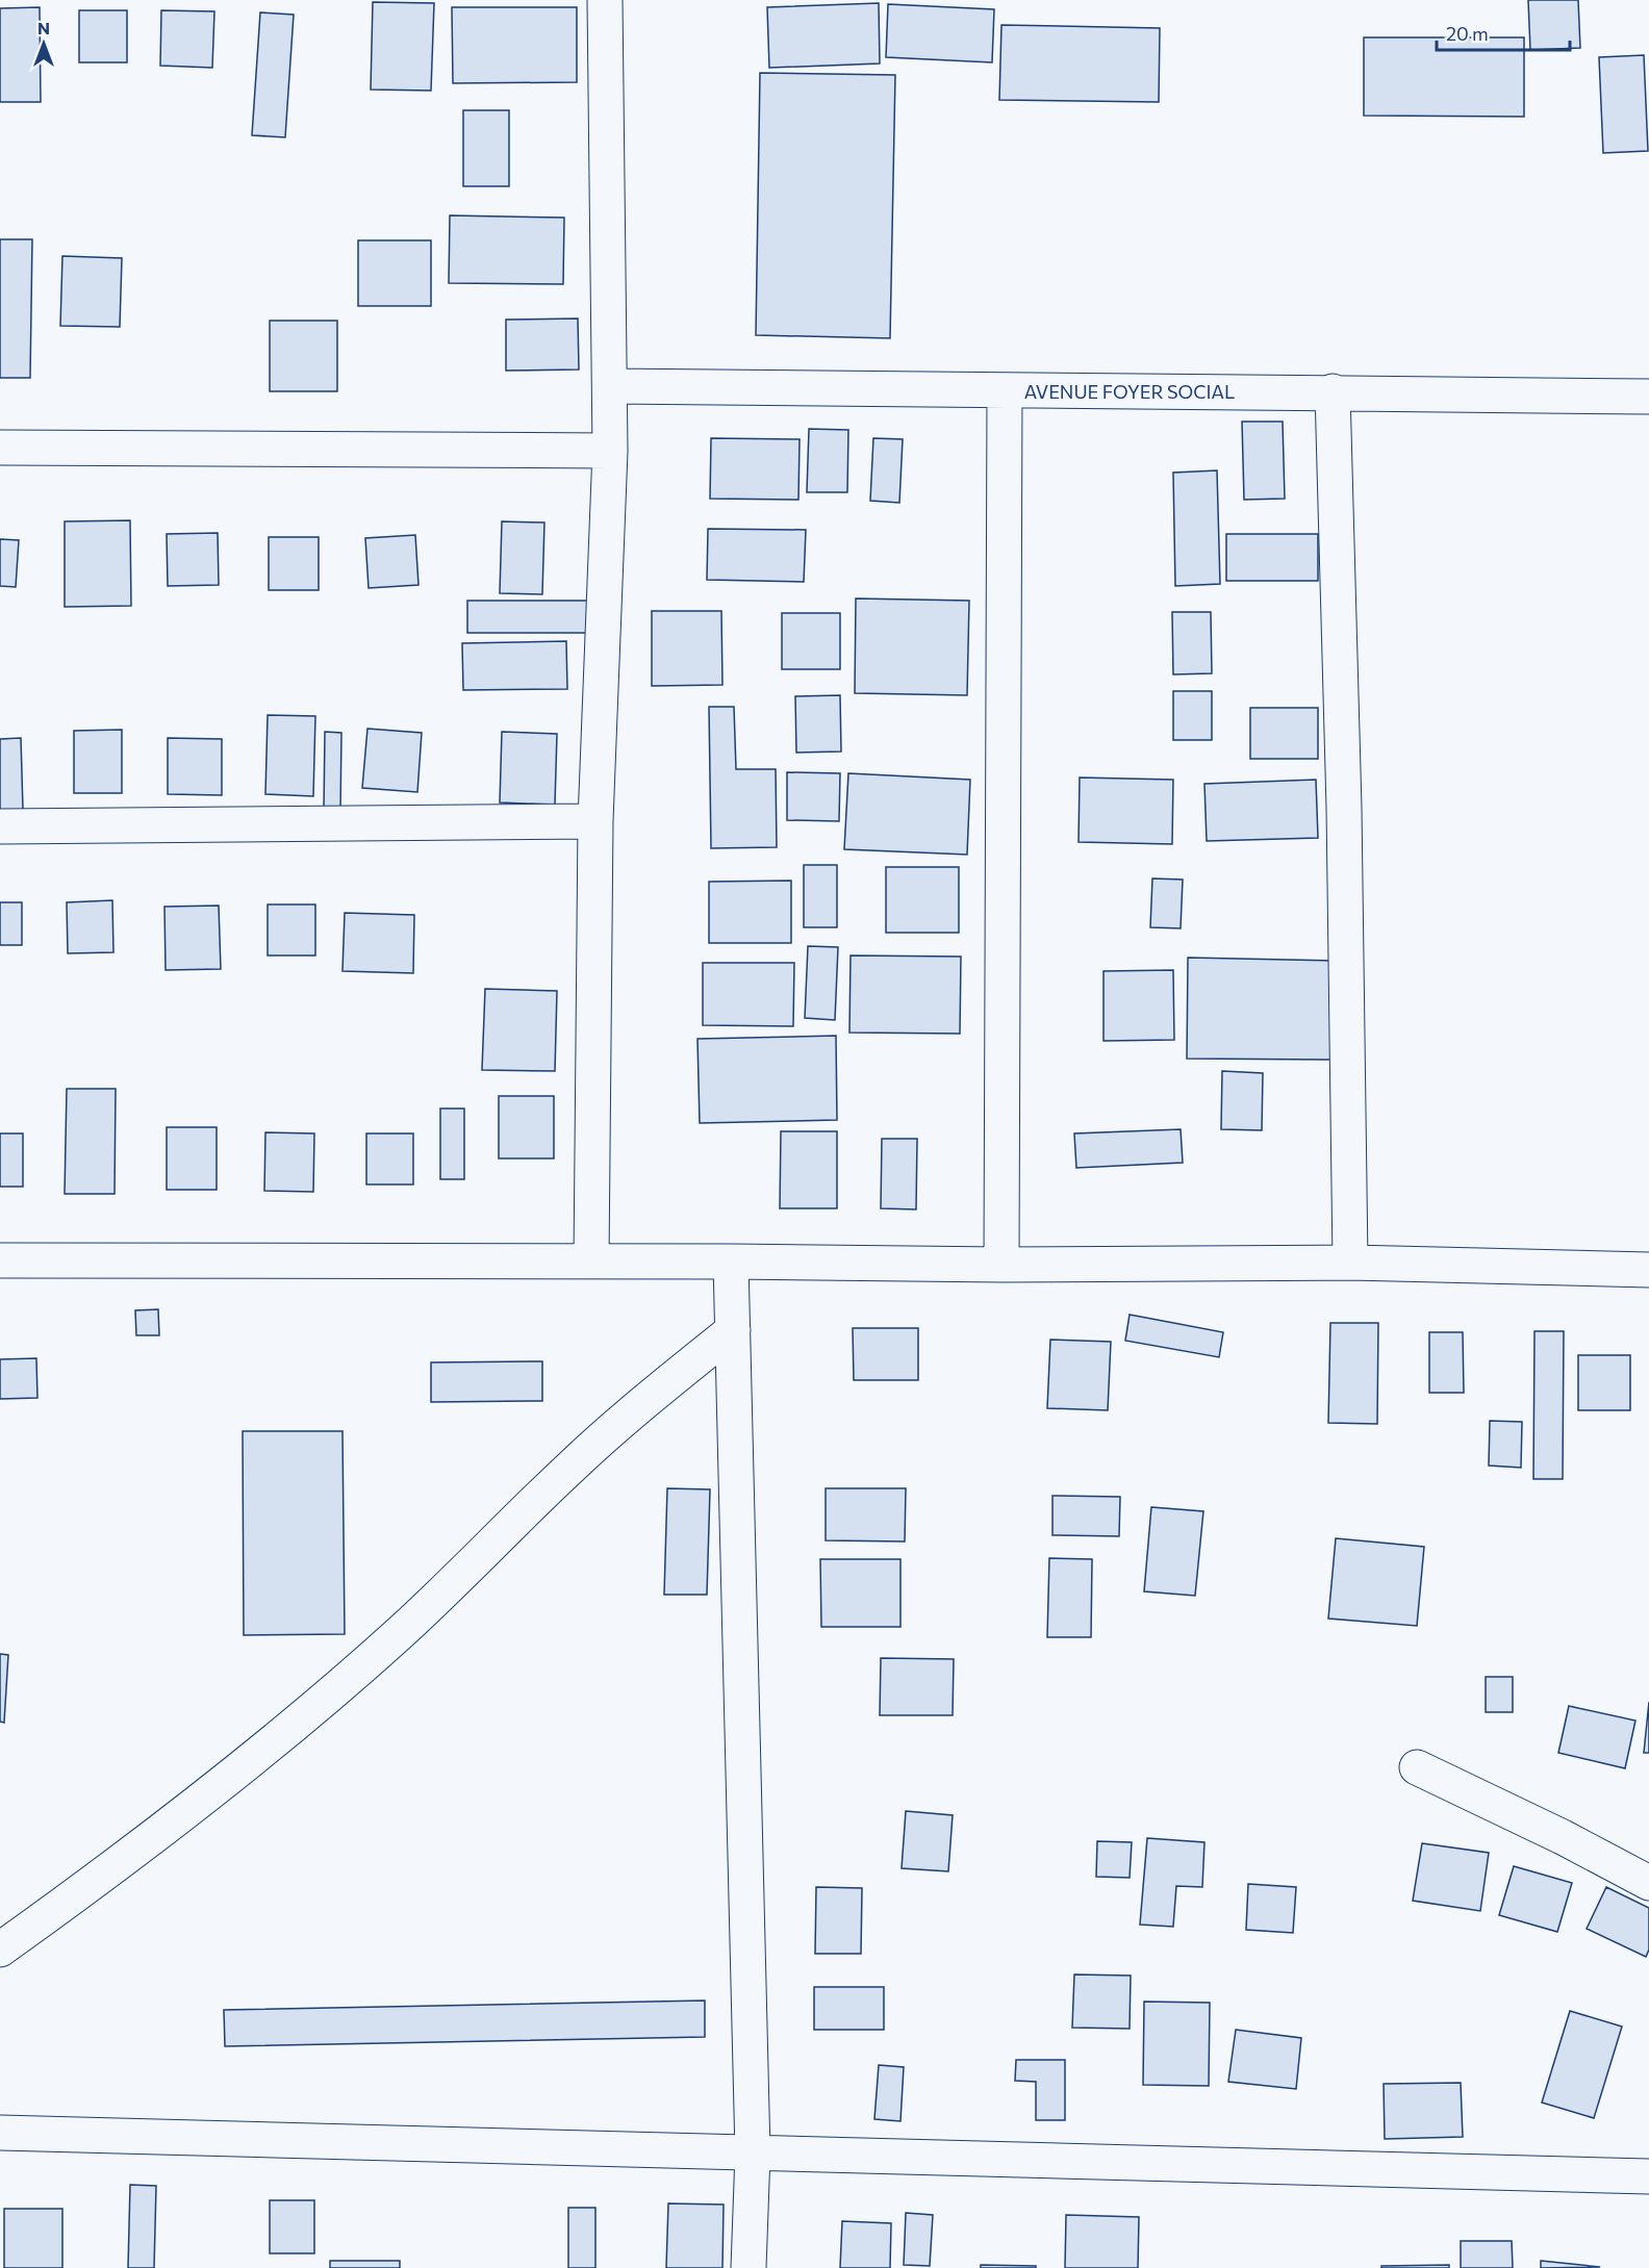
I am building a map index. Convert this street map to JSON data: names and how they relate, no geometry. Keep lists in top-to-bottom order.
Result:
{
  "streets": {
    "street": ["AVENUE FOYER SOCIAL"]
  },
  "scale_bar": "20 m",
  "north": "top"
}
